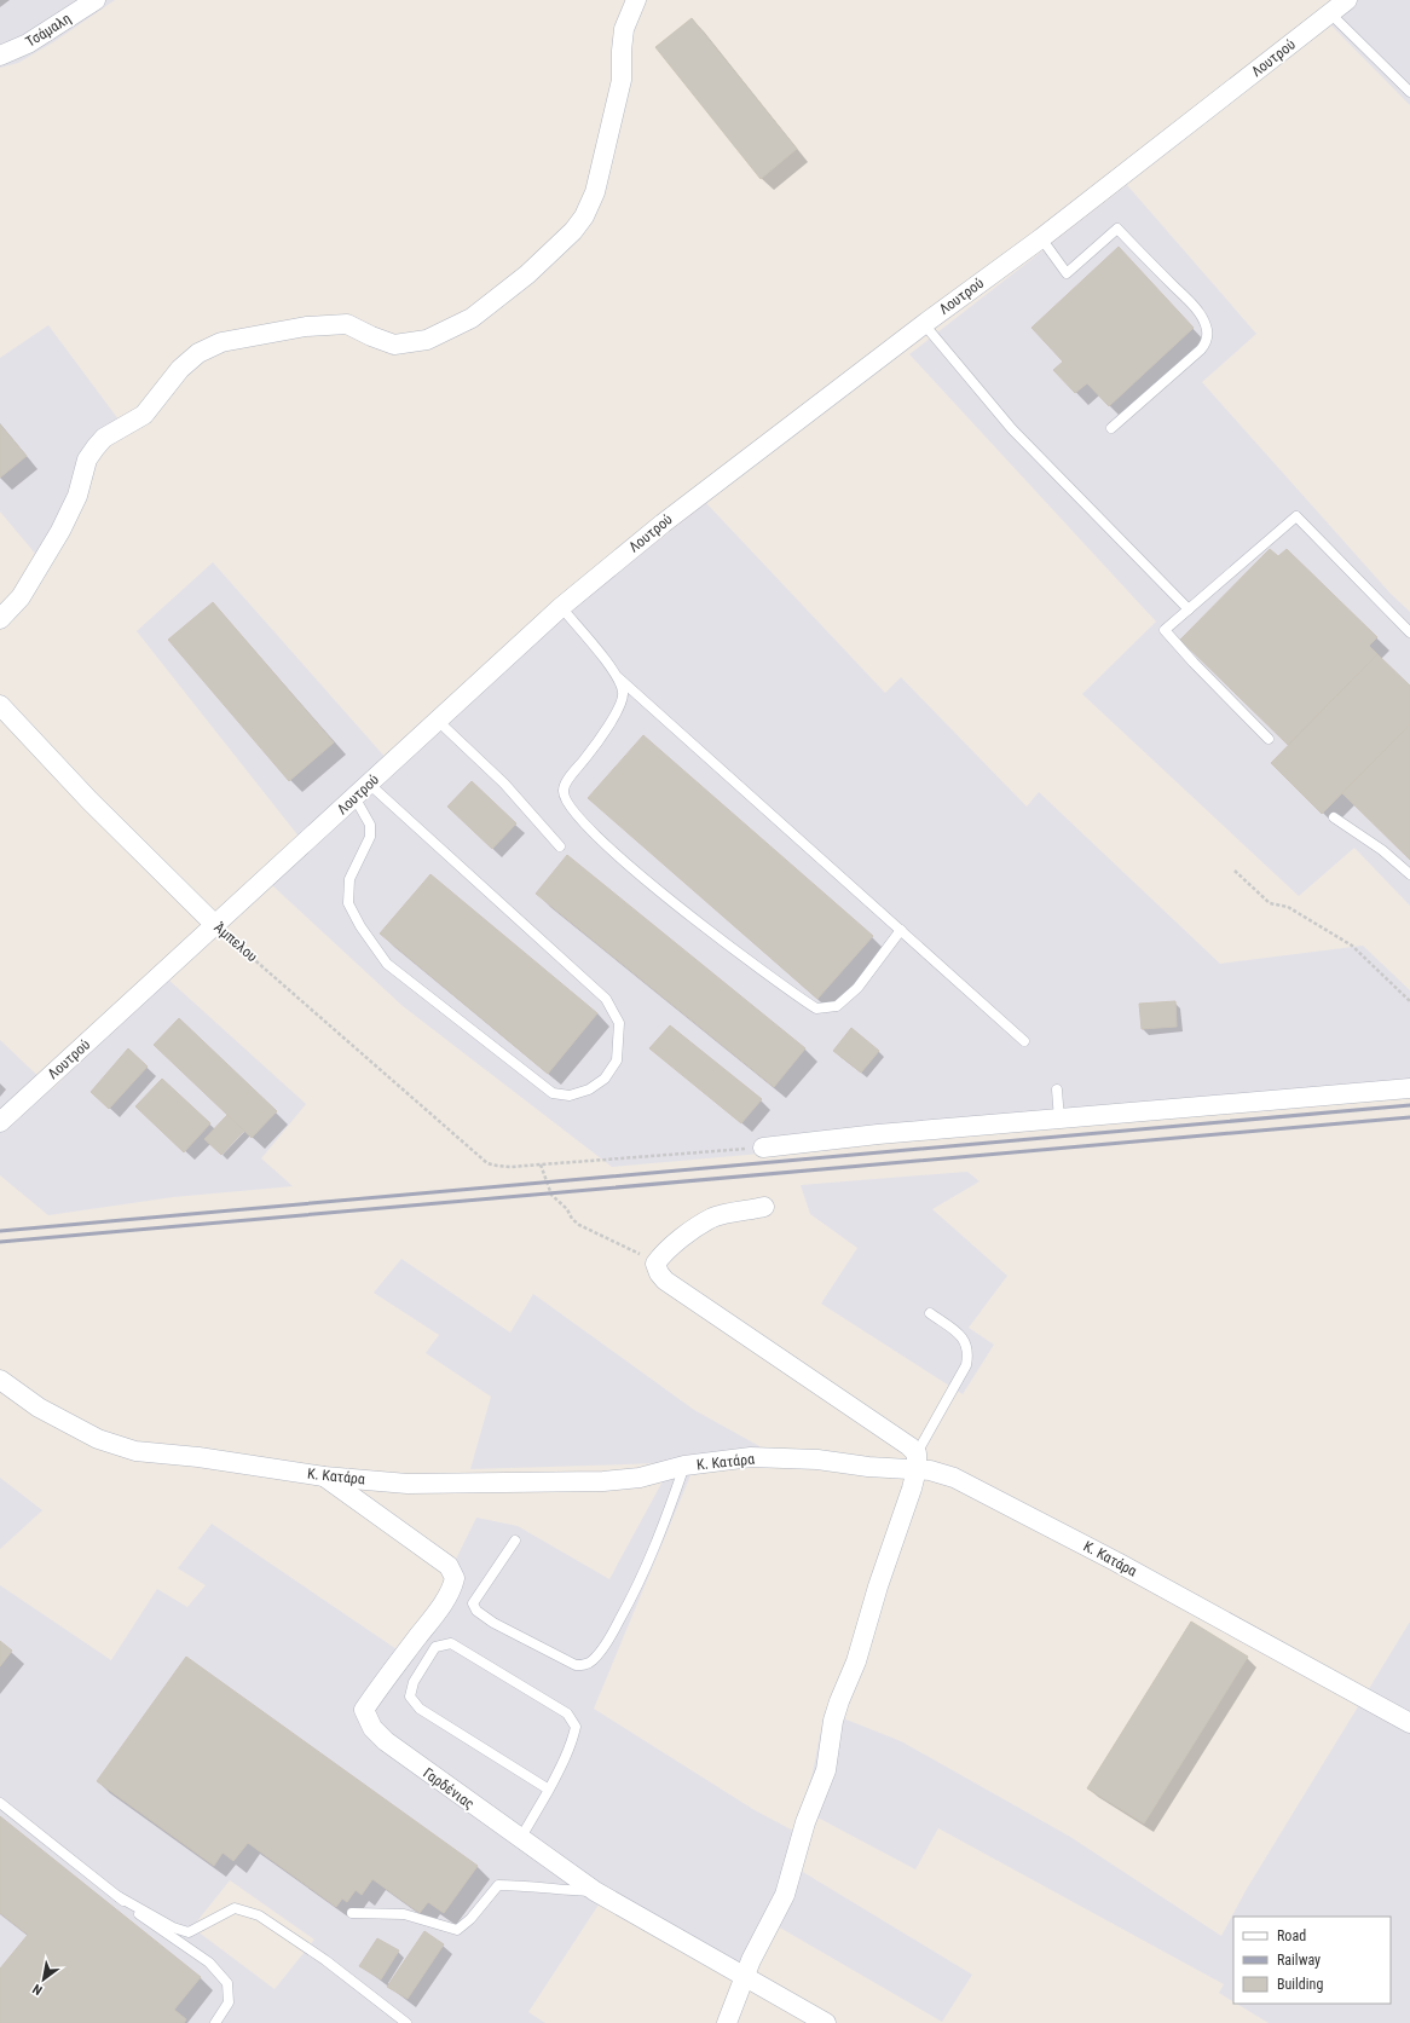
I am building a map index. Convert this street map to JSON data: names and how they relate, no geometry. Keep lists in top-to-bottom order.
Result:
{
  "streets": {
    "street": [
      "Τσάμαλη",
      "Λουτρού",
      "Άμπελου",
      "Κ. Κατάρα",
      "Γαρδένιας"
    ]
  },
  "crossings": [
    ["Λουτρού", "Άμπελου"],
    ["Κ. Κατάρα", "Γαρδένιας"]
  ],
  "legend": ["Road", "Railway", "Building"],
  "north": "bottom left"
}
